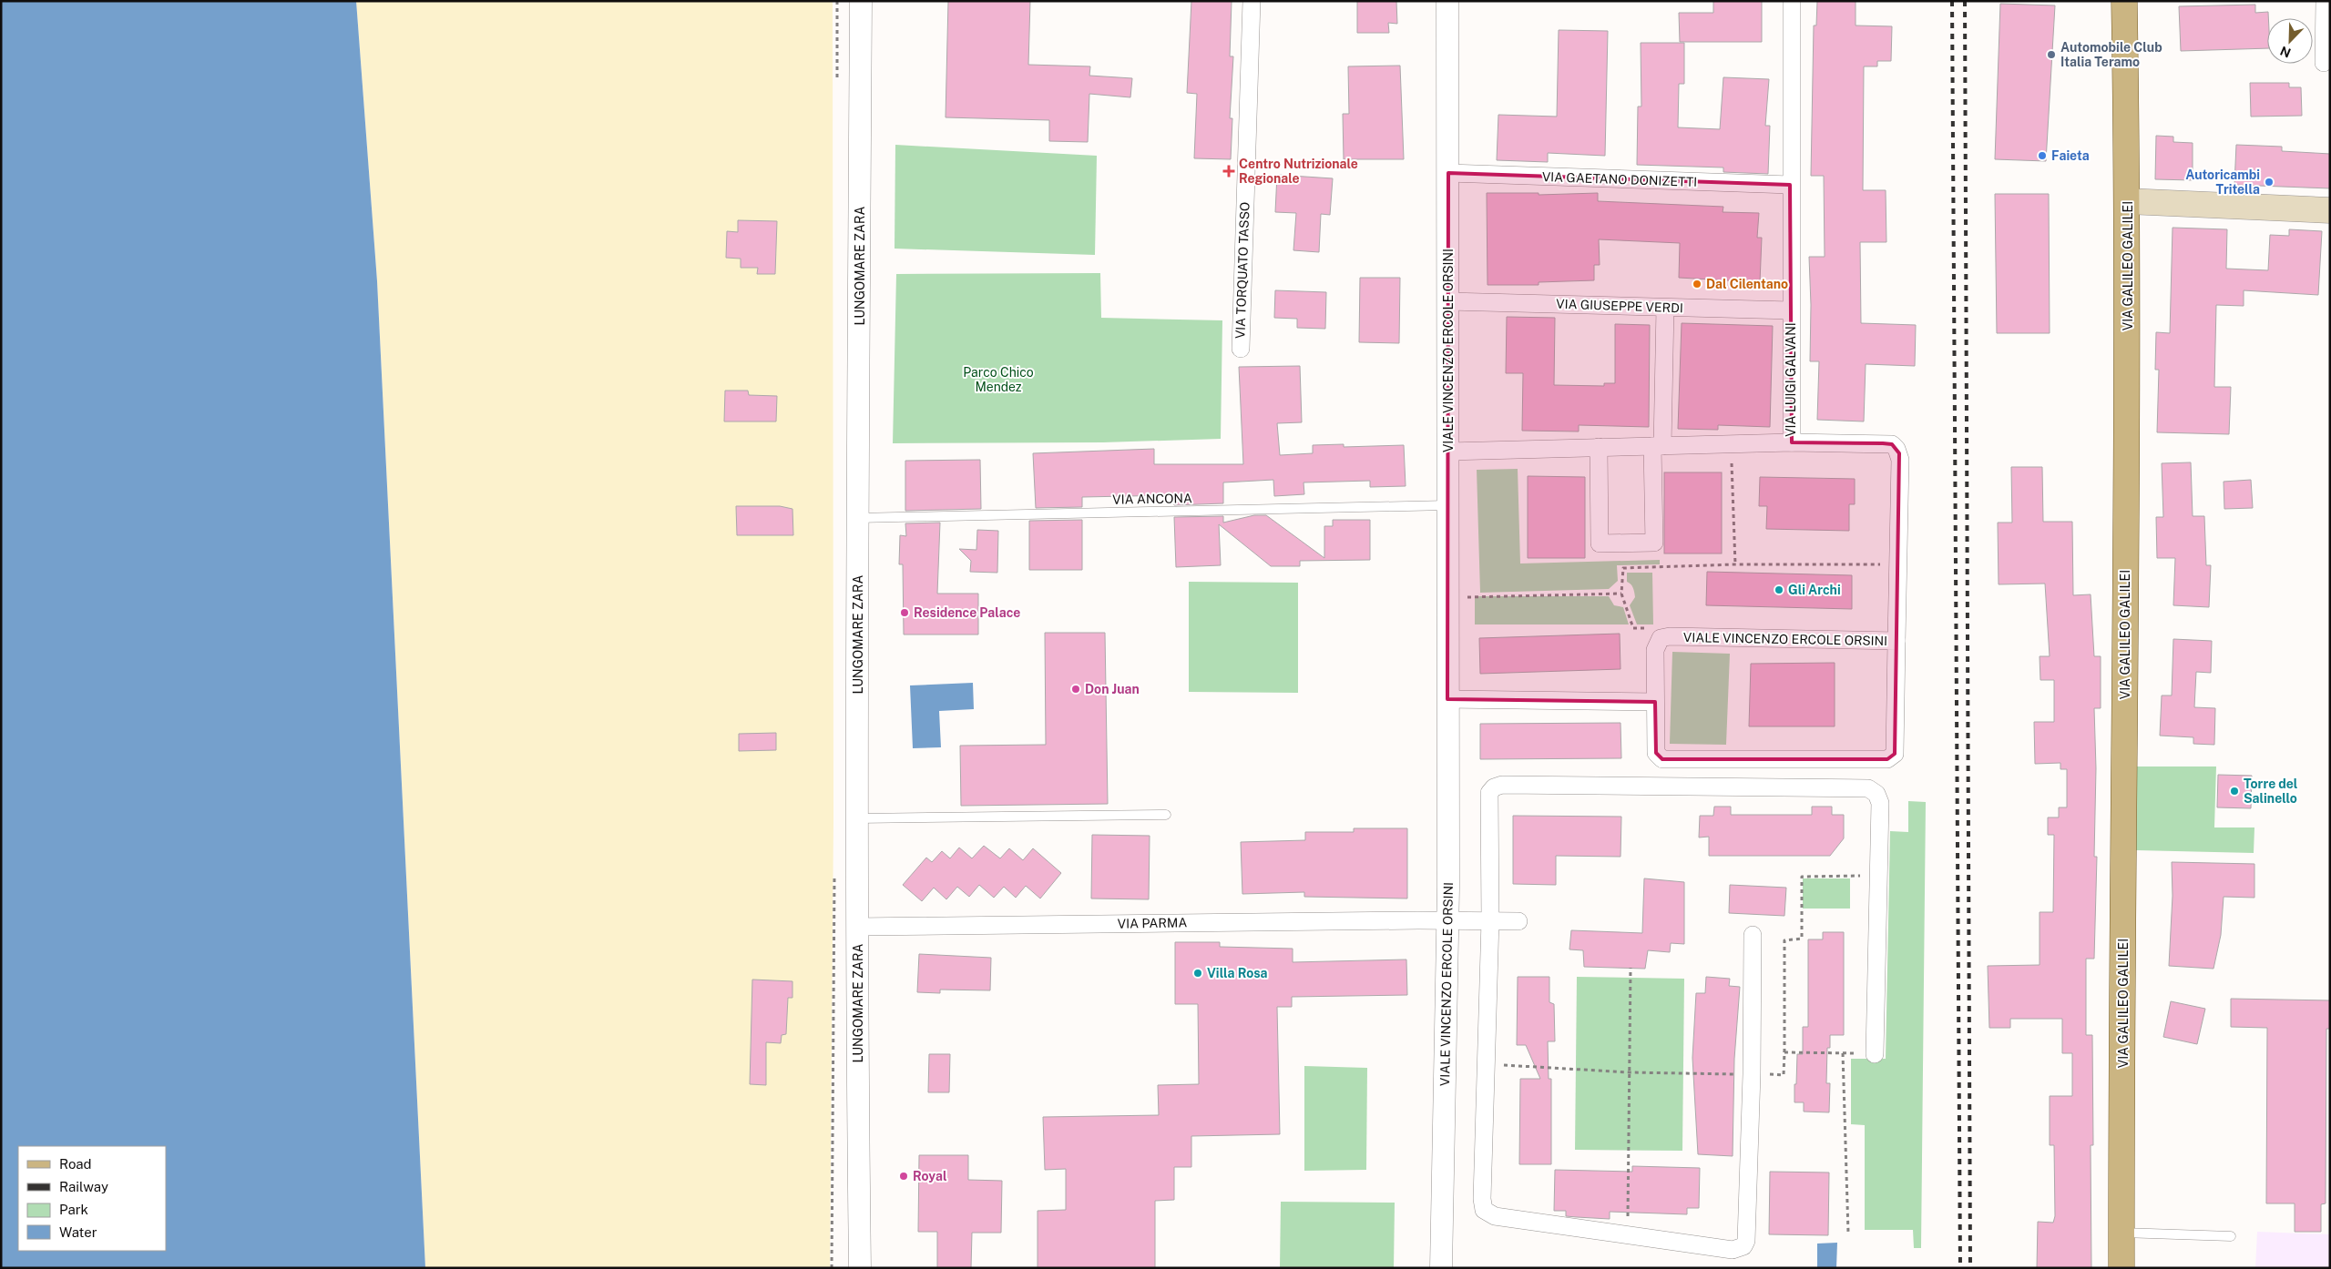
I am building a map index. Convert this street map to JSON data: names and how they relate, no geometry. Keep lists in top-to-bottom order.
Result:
{
  "streets": {
    "main road": ["VIA GALILEO GALILEI"],
    "street": [
      "VIA GAETANO DONIZETTI",
      "LUNGOMARE ZARA",
      "VIA TORQUATO TASSO",
      "VIA GIUSEPPE VERDI",
      "VIALE VINCENZO ERCOLE ORSINI",
      "VIA LUIGI GALVANI",
      "VIA PARMA"
    ],
    "lane": ["VIA ANCONA"]
  },
  "crossings": [
    ["VIA GAETANO DONIZETTI", "VIALE VINCENZO ERCOLE ORSINI"],
    ["VIA GAETANO DONIZETTI", "VIA LUIGI GALVANI"],
    ["LUNGOMARE ZARA", "VIA ANCONA"],
    ["LUNGOMARE ZARA", "VIA PARMA"],
    ["VIA GIUSEPPE VERDI", "VIALE VINCENZO ERCOLE ORSINI"],
    ["VIA GIUSEPPE VERDI", "VIA LUIGI GALVANI"],
    ["VIALE VINCENZO ERCOLE ORSINI", "VIA LUIGI GALVANI"],
    ["VIALE VINCENZO ERCOLE ORSINI", "VIA ANCONA"],
    ["VIALE VINCENZO ERCOLE ORSINI", "VIA PARMA"]
  ],
  "parks": ["Parco Chico Mendez"],
  "places": {
    "other": [
      "Automobile Club Italia Teramo",
      "Faieta",
      "Autoricambi Tritella",
      "Dal Cilentano",
      "Gli Archi",
      "Residence Palace",
      "Don Juan",
      "Torre del Salinello",
      "Villa Rosa",
      "Royal"
    ],
    "health": ["Centro Nutrizionale Regionale"]
  },
  "legend": [
    "Road",
    "Railway",
    "Park",
    "Water"
  ],
  "north": "bottom left"
}
